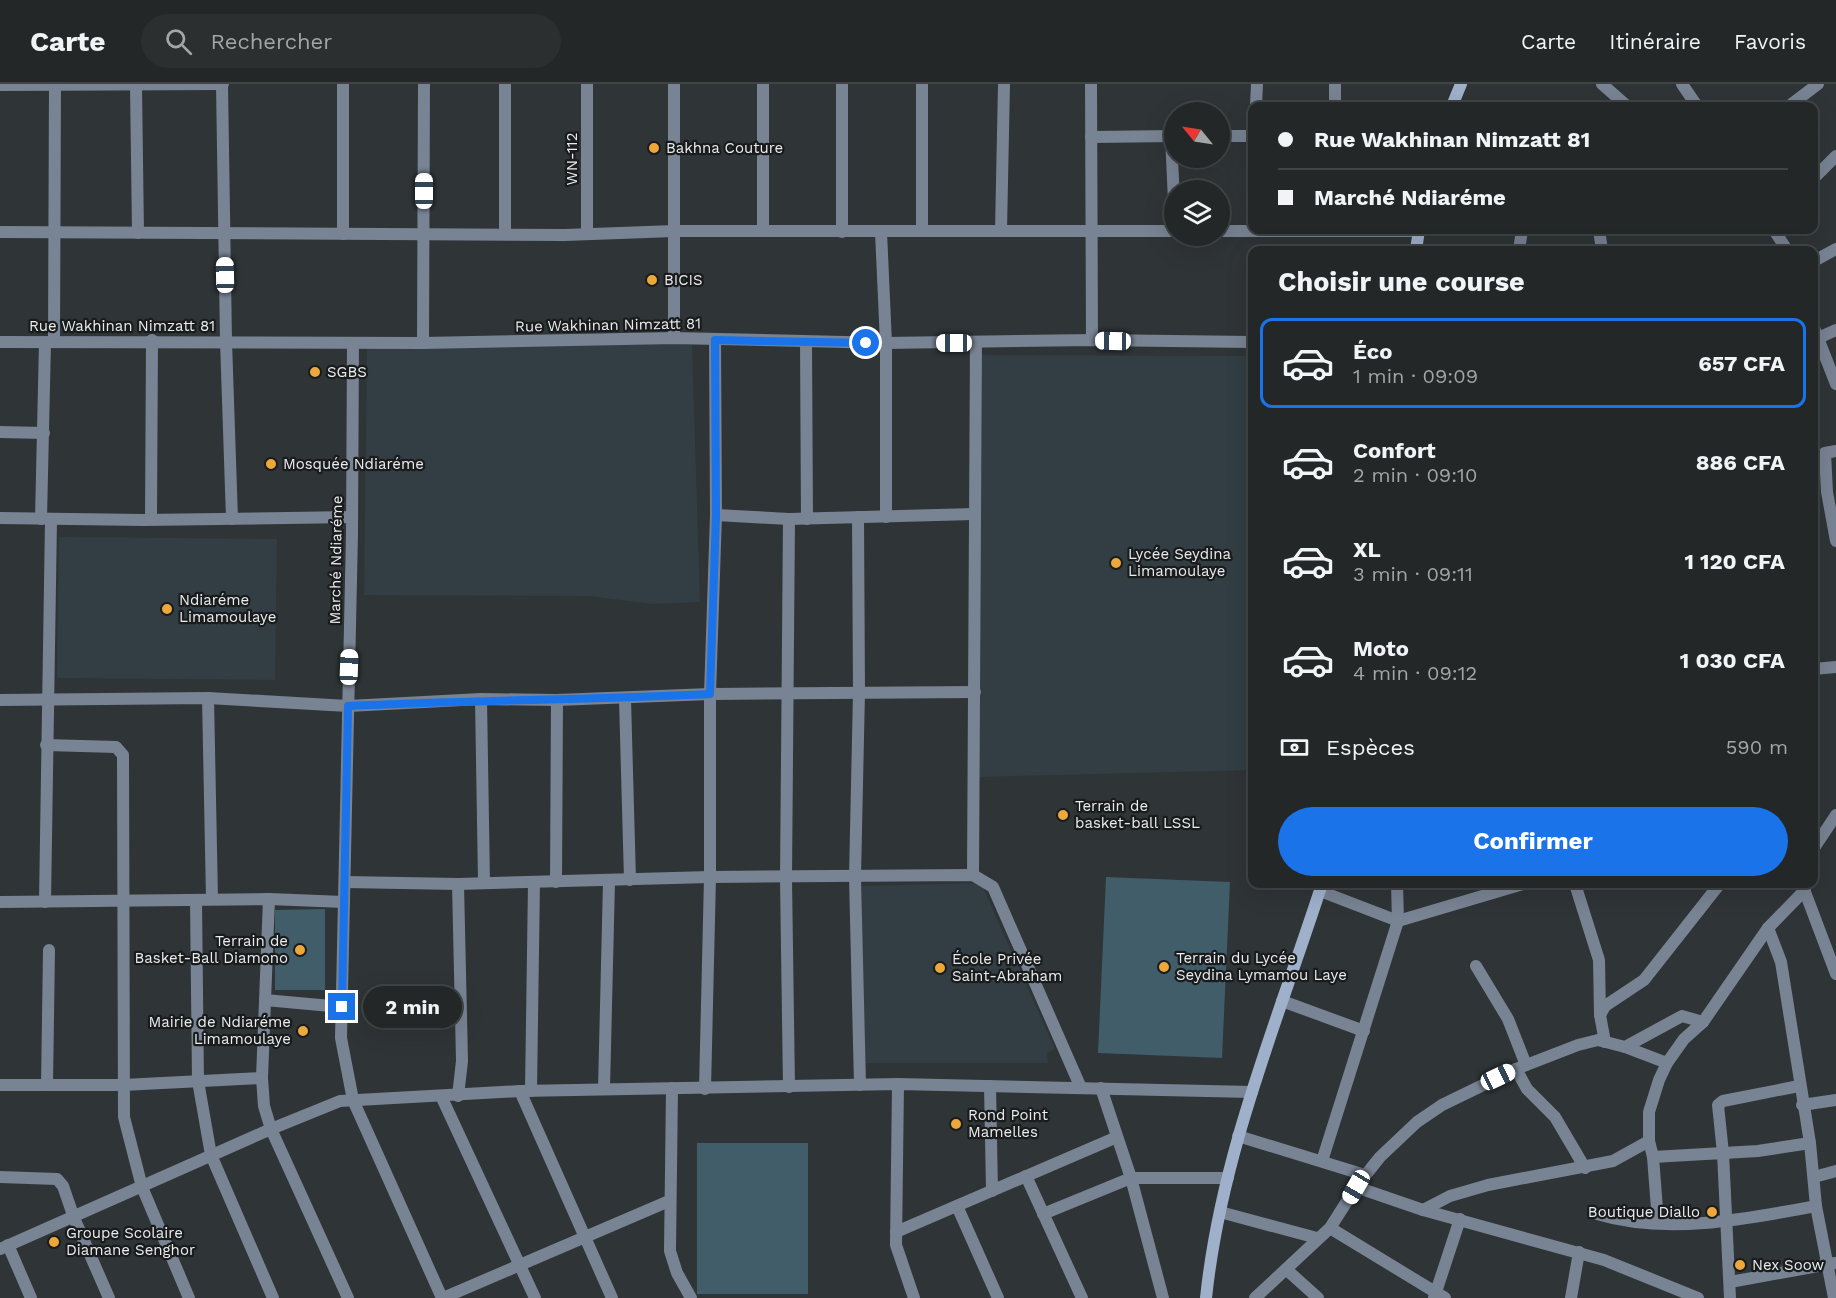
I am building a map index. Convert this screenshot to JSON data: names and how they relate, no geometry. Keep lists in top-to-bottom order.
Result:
{
  "streets": {
    "street": ["WN-112", "Rue Wakhinan Nimzatt 81", "Marché Ndiaréme"]
  },
  "crossings": [
    ["Rue Wakhinan Nimzatt 81", "Marché Ndiaréme"]
  ],
  "places": [
    "Bakhna Couture",
    "BICIS",
    "SGBS",
    "Mosquée Ndiaréme",
    "Lycée Seydina Limamoulaye",
    "Ndiaréme Limamoulaye",
    "Terrain de basket-ball LSSL",
    "Terrain de Basket-Ball Diamono",
    "Terrain du Lycée Seydina Lymamou Laye",
    "École Privée Saint-Abraham",
    "Mairie de Ndiaréme Limamoulaye",
    "Rond Point Mamelles",
    "Boutique Diallo",
    "Groupe Scolaire Diamane Senghor",
    "Nex Soow"
  ],
  "north": "top left",
  "page": {
    "header": "Carte",
    "search": "Rechercher",
    "nav": ["Carte", "Itinéraire", "Favoris"],
    "banner": ["Rue Wakhinan Nimzatt 81", "Marché Ndiaréme"],
    "heading": "Choisir une course",
    "list": [
      {
        "name": "Éco",
        "note": "1 min · 09:09",
        "value": "657 CFA"
      },
      {
        "name": "Confort",
        "note": "2 min · 09:10",
        "value": "886 CFA"
      },
      {
        "name": "XL",
        "note": "3 min · 09:11",
        "value": "1 120 CFA"
      },
      {
        "name": "Moto",
        "note": "4 min · 09:12",
        "value": "1 030 CFA"
      }
    ],
    "pay": ["Espèces", "590 m"],
    "buttons": "Confirmer",
    "bubble": "2 min"
  }
}
